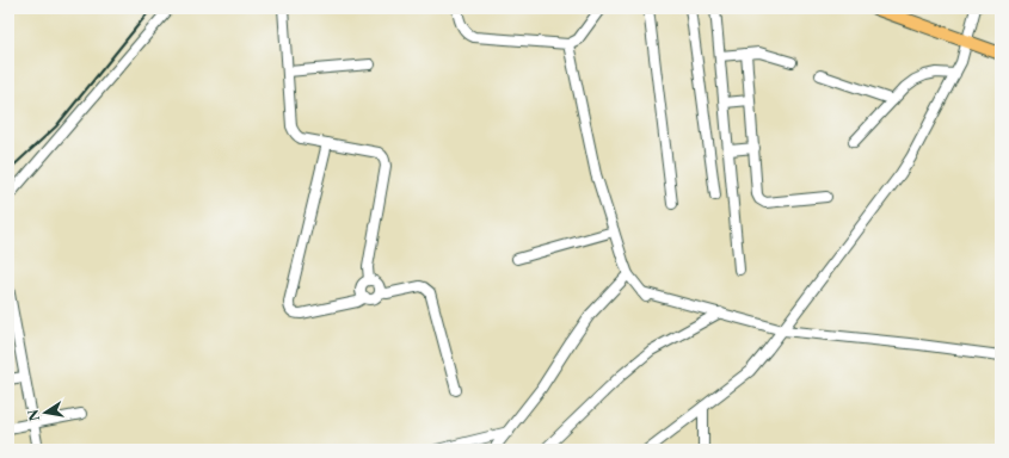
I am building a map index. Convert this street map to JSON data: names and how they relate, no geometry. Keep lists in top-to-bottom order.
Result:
{
  "north": "left"
}
